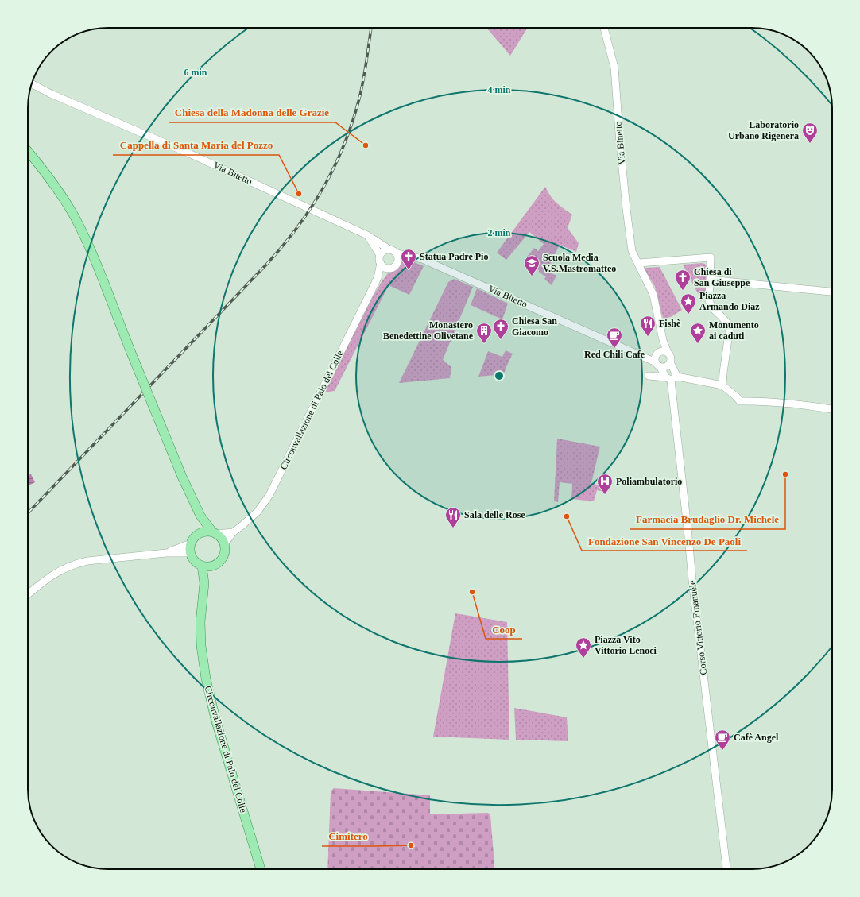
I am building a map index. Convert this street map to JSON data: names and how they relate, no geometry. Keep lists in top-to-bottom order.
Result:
{
  "streets": {
    "main road": ["Circonvallazione di Palo del Colle"],
    "street": ["Via Binetto", "Via Bitetto", "Corso Vittorio Emanuele"]
  },
  "places": {
    "theatre": ["Laboratorio Urbano Rigenera"],
    "other": [
      "Chiesa della Madonna delle Grazie",
      "Cappella di Santa Maria del Pozzo",
      "Farmacia Brudaglio Dr. Michele",
      "Fondazione San Vincenzo De Paoli",
      "Coop",
      "Cimitero"
    ],
    "church": ["Statua Padre Pio", "Chiesa di San Giuseppe", "Chiesa San Giacomo"],
    "school or university": ["Scuola Media V.S.Mastromatteo"],
    "place": ["Piazza Armando Diaz", "Monumento ai caduti", "Piazza Vito Vittorio Lenoci"],
    "restaurant": ["Fishè", "Sala delle Rose"],
    "building": ["Monastero Benedettine Olivetane"],
    "cafe": ["Red Chili Cafe", "Cafè Angel"],
    "hospital": ["Poliambulatorio"]
  },
  "rings": ["6 min", "4 min", "2 min"]
}
